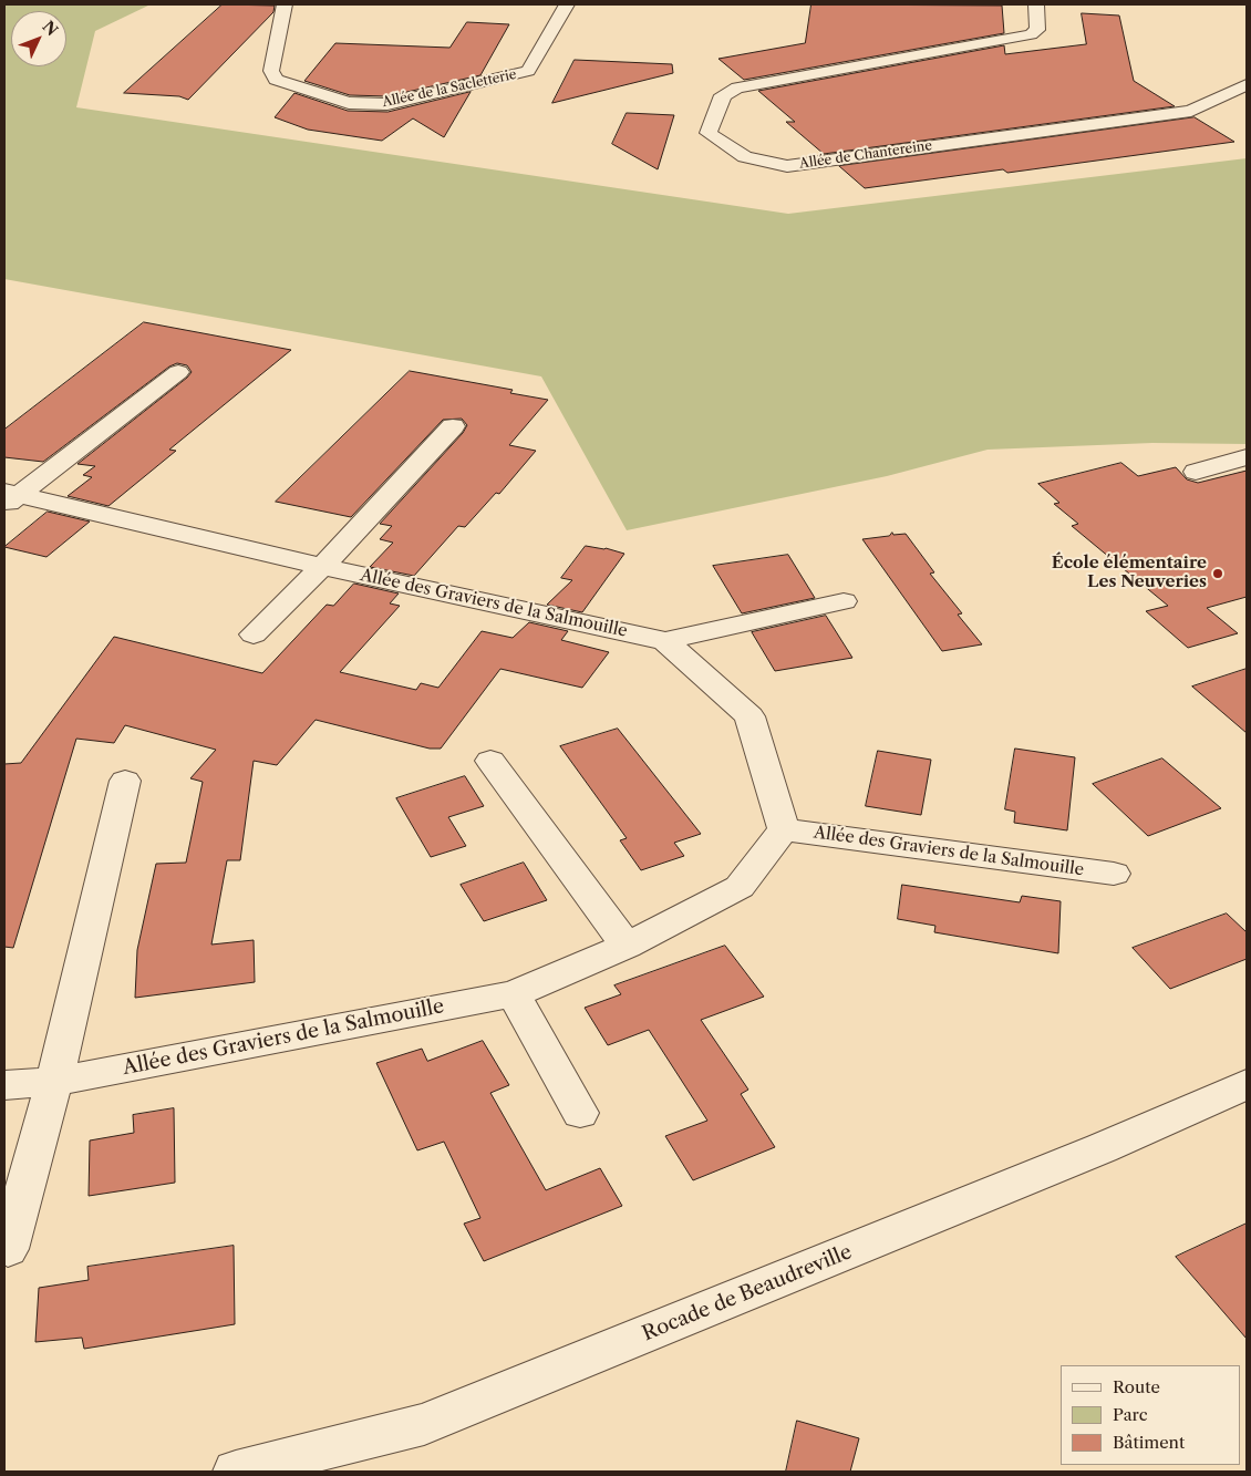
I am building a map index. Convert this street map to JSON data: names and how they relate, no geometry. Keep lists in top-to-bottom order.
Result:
{
  "streets": {
    "street": [
      "Allée de la Sacletterie",
      "Allée de Chantereine",
      "Allée des Graviers de la Salmouille",
      "Rocade de Beaudreville"
    ]
  },
  "places": ["École élémentaire Les Neuveries"],
  "legend": ["Route", "Parc", "Bâtiment"],
  "north": "top right"
}
